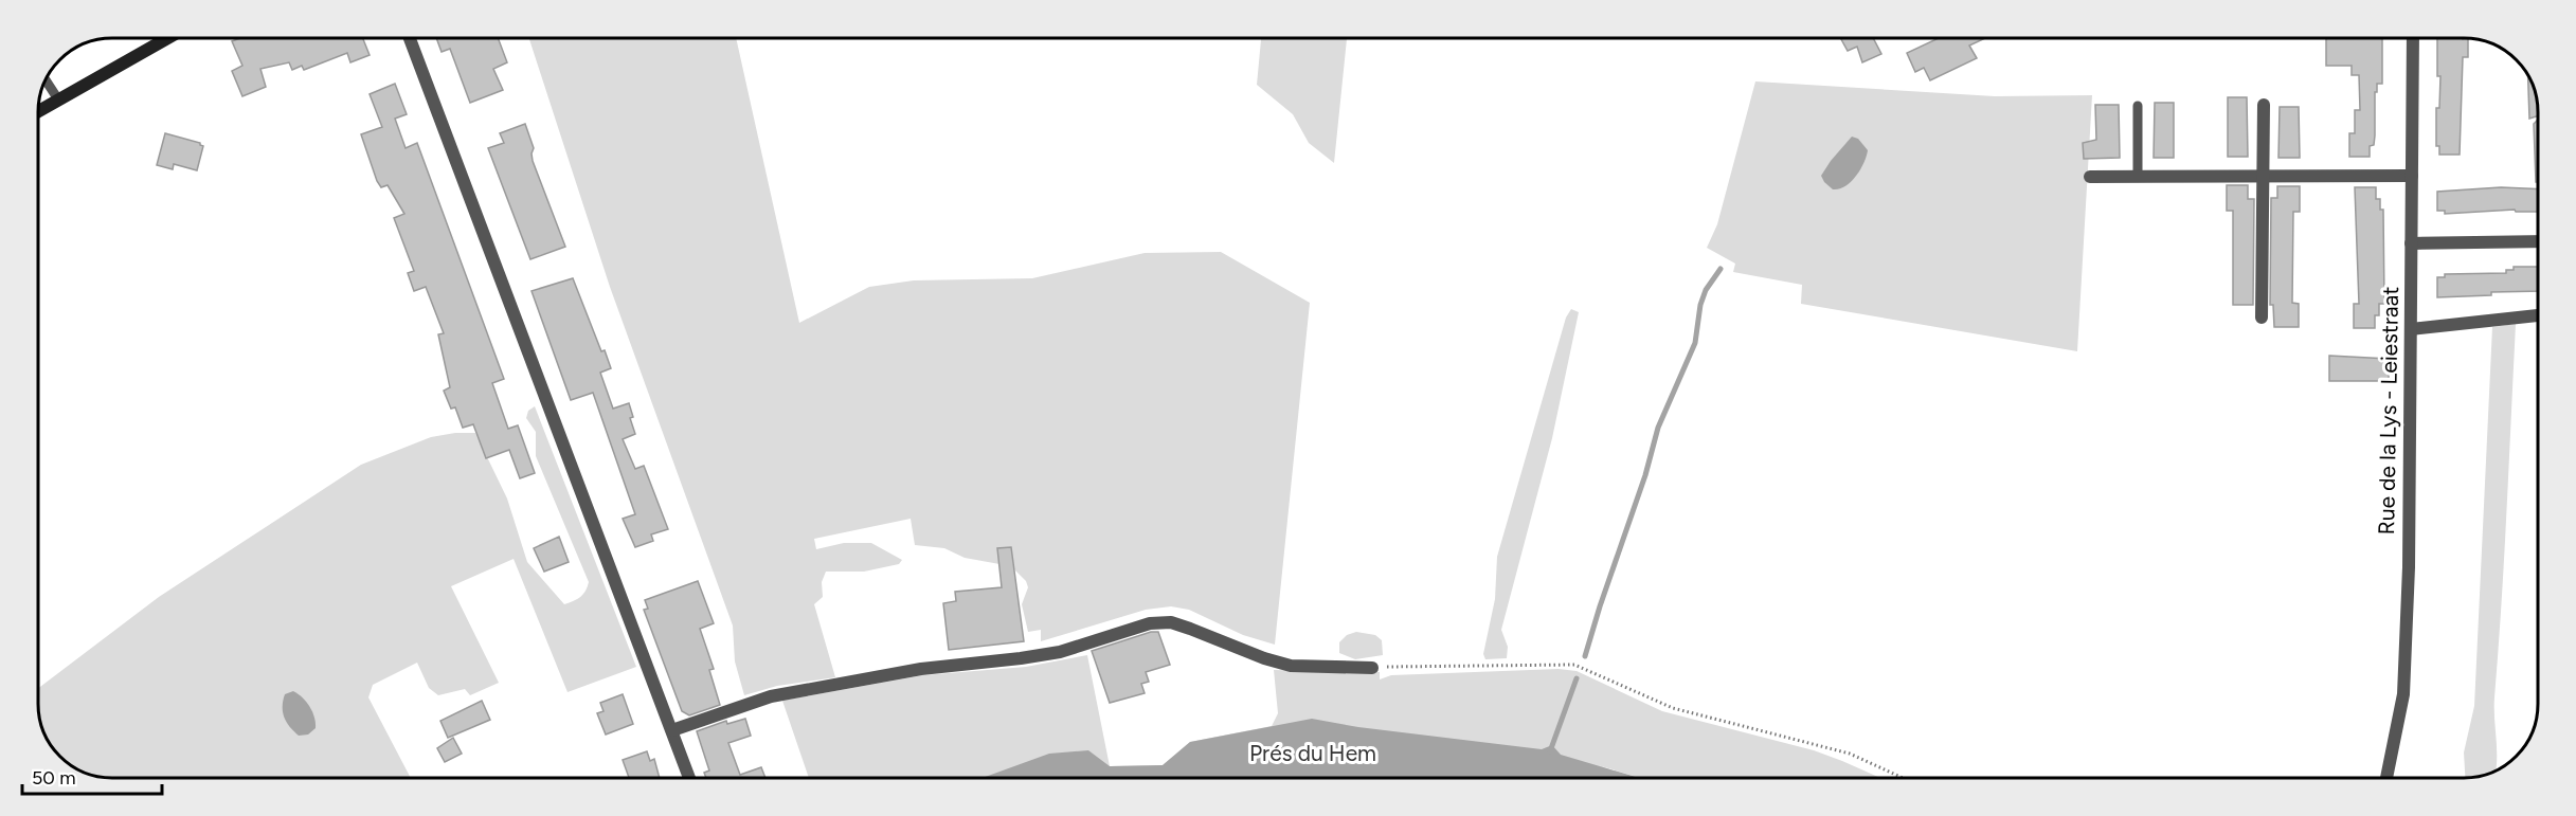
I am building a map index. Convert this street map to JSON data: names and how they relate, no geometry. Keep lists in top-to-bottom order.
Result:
{
  "streets": {
    "street": ["Rue de la Lys - Leiestraat"]
  },
  "parks": ["Prés du Hem"],
  "scale_bar": "50 m"
}
